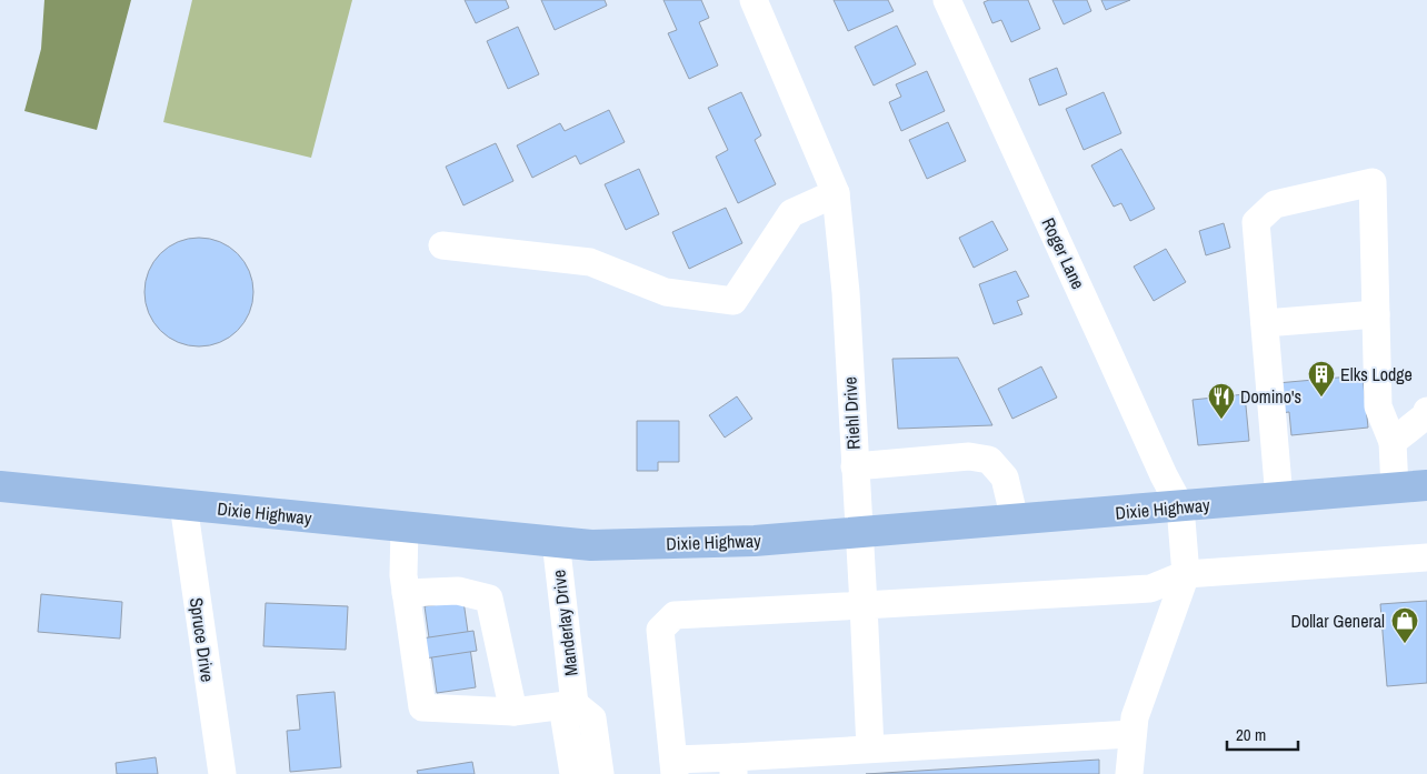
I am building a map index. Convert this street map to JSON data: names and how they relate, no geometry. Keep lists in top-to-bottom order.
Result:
{
  "streets": {
    "main road": ["Dixie Highway"],
    "street": [
      "Roger Lane",
      "Riehl Drive",
      "Manderlay Drive",
      "Spruce Drive"
    ]
  },
  "crossings": [
    ["Roger Lane", "Dixie Highway"],
    ["Riehl Drive", "Dixie Highway"],
    ["Dixie Highway", "Manderlay Drive"],
    ["Dixie Highway", "Spruce Drive"]
  ],
  "places": {
    "building": ["Elks Lodge"],
    "restaurant": ["Domino's"],
    "shop": ["Dollar General"]
  },
  "scale_bar": "20 m"
}
